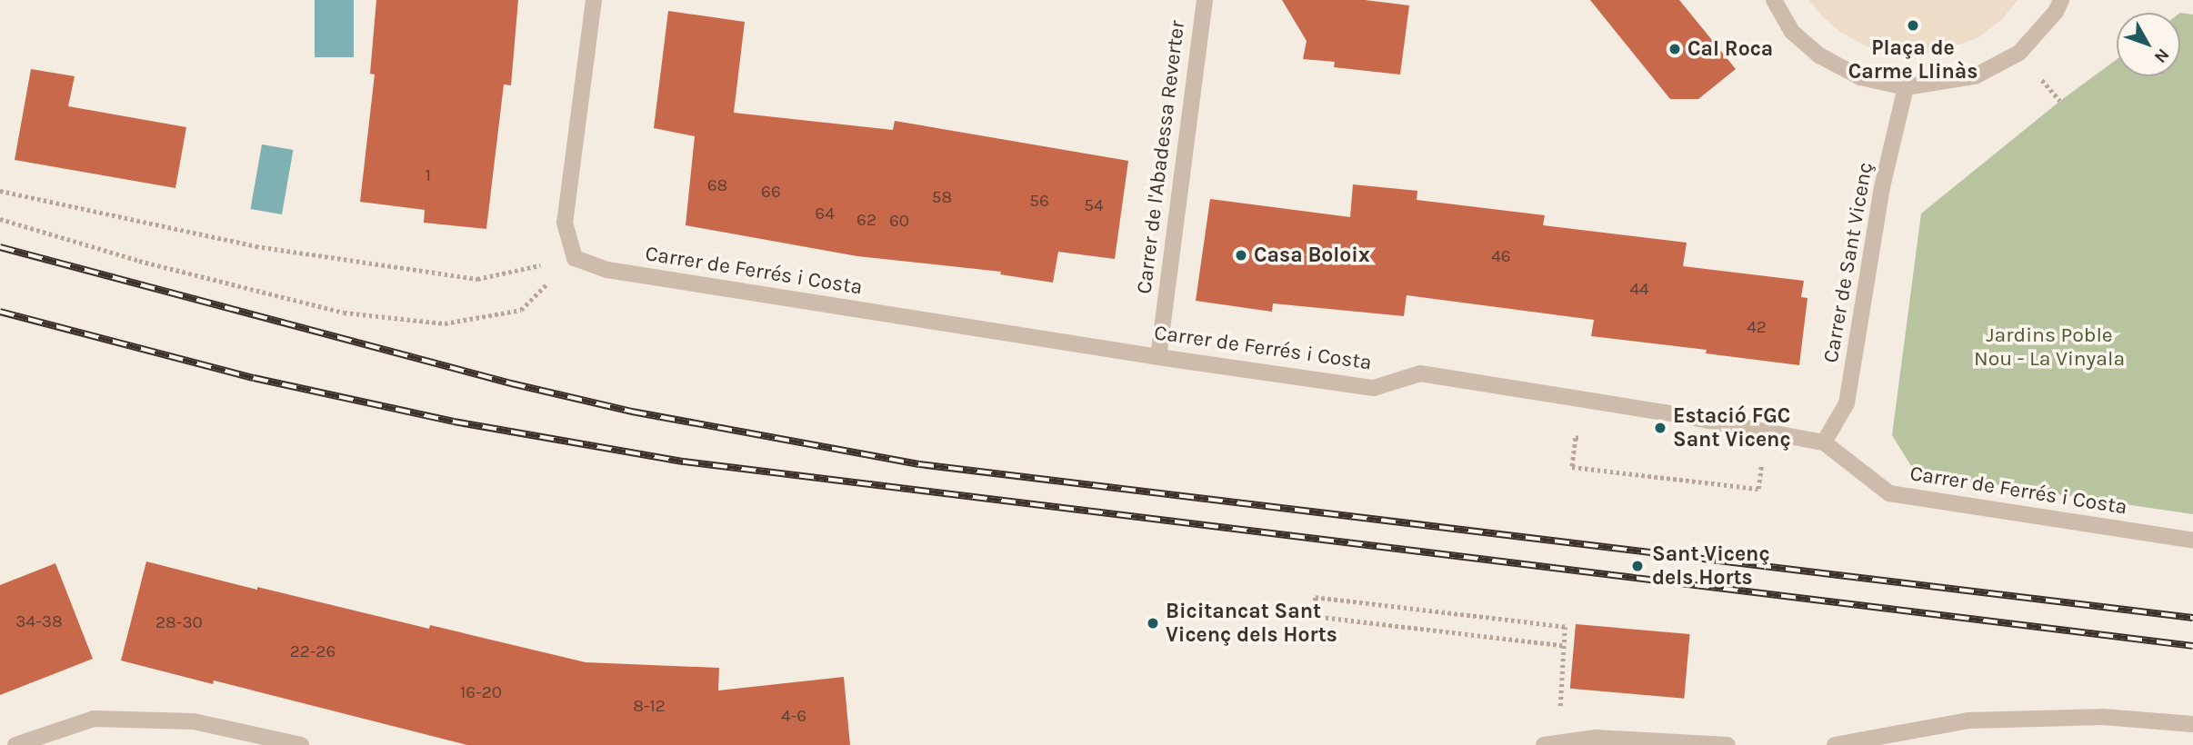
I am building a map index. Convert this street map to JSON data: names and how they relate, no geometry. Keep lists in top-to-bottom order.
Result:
{
  "streets": {
    "street": ["Carrer de l'Abadessa Reverter", "Carrer de Sant Vicenç", "Carrer de Ferrés i Costa"]
  },
  "crossings": [
    ["Carrer de l'Abadessa Reverter", "Carrer de Ferrés i Costa"],
    ["Carrer de Sant Vicenç", "Carrer de Ferrés i Costa"]
  ],
  "parks": ["Jardins Poble Nou - La Vinyala"],
  "places": [
    "Plaça de Carme Llinàs",
    "Cal Roca",
    "Casa Boloix",
    "Estació FGC Sant Vicenç",
    "Sant Vicenç dels Horts",
    "Bicitancat Sant Vicenç dels Horts"
  ],
  "house_numbers": [
    "1",
    "68",
    "66",
    "58",
    "56",
    "54",
    "64",
    "62",
    "60",
    "46",
    "44",
    "42",
    "34-38",
    "28-30",
    "22-26",
    "16-20",
    "8-12",
    "4-6"
  ],
  "north": "bottom right"
}
